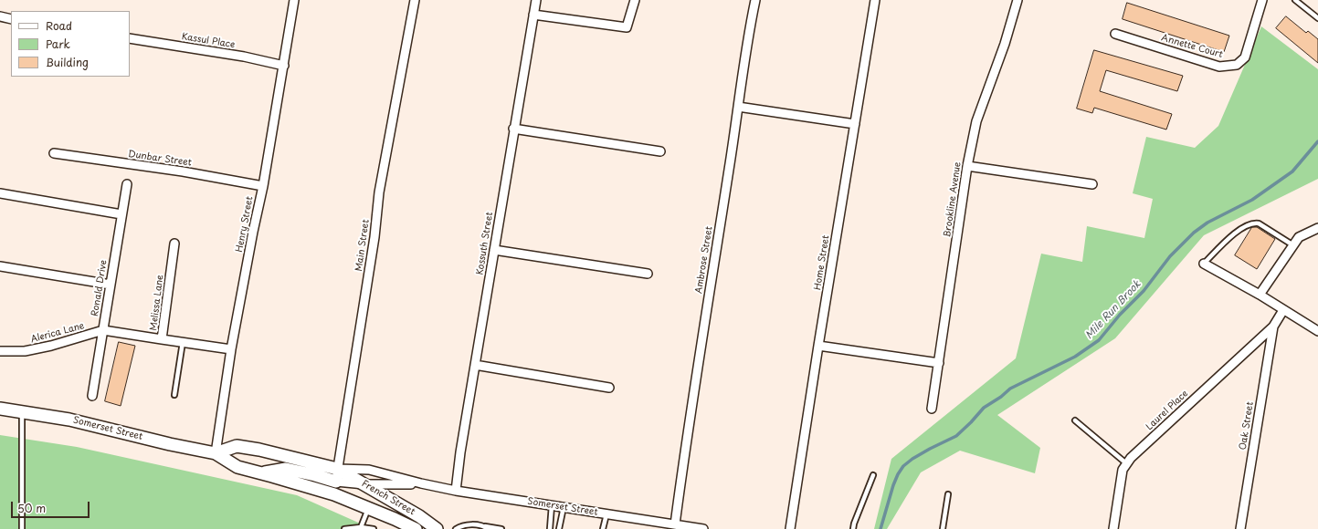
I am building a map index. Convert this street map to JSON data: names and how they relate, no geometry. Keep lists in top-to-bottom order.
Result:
{
  "streets": {
    "main road": ["Somerset Street", "French Street"],
    "street": [
      "Kassul Place",
      "Annette Court",
      "Dunbar Street",
      "Brookline Avenue",
      "Henry Street",
      "Kossuth Street",
      "Main Street",
      "Ambrose Street",
      "Home Street",
      "Ronald Drive",
      "Melissa Lane",
      "Alerica Lane",
      "Laurel Place",
      "Oak Street"
    ]
  },
  "crossings": [
    ["Kassul Place", "Henry Street"],
    ["Dunbar Street", "Henry Street"],
    ["Henry Street", "Melissa Lane"],
    ["Henry Street", "Somerset Street"],
    ["Kossuth Street", "Somerset Street"],
    ["Main Street", "Somerset Street"],
    ["Main Street", "French Street"],
    ["Ambrose Street", "Somerset Street"],
    ["Ronald Drive", "Alerica Lane"],
    ["Melissa Lane", "Alerica Lane"],
    ["Laurel Place", "Oak Street"],
    ["Somerset Street", "French Street"]
  ],
  "water": ["Mile Run Brook"],
  "legend": ["Road", "Park", "Building"],
  "scale_bar": "50 m"
}
